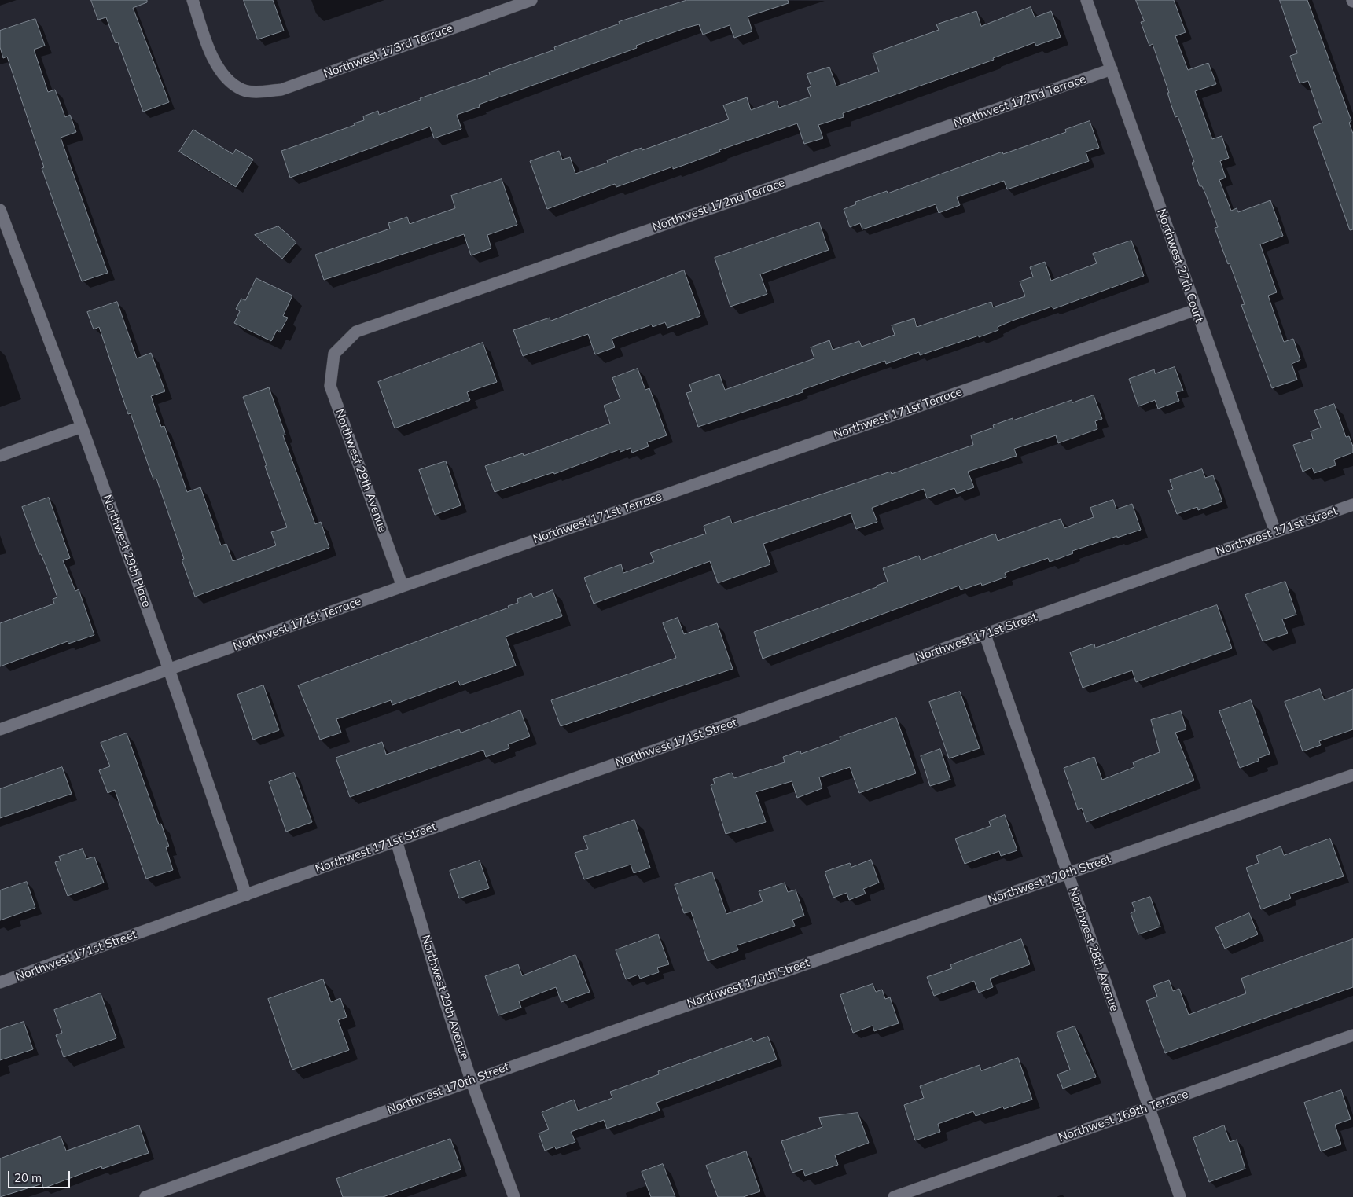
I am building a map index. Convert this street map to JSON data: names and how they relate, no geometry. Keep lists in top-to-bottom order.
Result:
{
  "streets": {
    "street": [
      "Northwest 173rd Terrace",
      "Northwest 172nd Terrace",
      "Northwest 27th Court",
      "Northwest 171st Terrace",
      "Northwest 29th Avenue",
      "Northwest 171st Street",
      "Northwest 29th Place",
      "Northwest 170th Street",
      "Northwest 28th Avenue",
      "Northwest 169th Terrace"
    ]
  },
  "crossings": [
    ["Northwest 172nd Terrace", "Northwest 27th Court"],
    ["Northwest 172nd Terrace", "Northwest 29th Avenue"],
    ["Northwest 27th Court", "Northwest 171st Terrace"],
    ["Northwest 27th Court", "Northwest 171st Street"],
    ["Northwest 171st Terrace", "Northwest 29th Avenue"],
    ["Northwest 171st Terrace", "Northwest 29th Place"],
    ["Northwest 29th Avenue", "Northwest 171st Street"],
    ["Northwest 29th Avenue", "Northwest 170th Street"],
    ["Northwest 171st Street", "Northwest 29th Place"],
    ["Northwest 171st Street", "Northwest 28th Avenue"],
    ["Northwest 170th Street", "Northwest 28th Avenue"],
    ["Northwest 28th Avenue", "Northwest 169th Terrace"]
  ],
  "scale_bar": "20 m"
}
